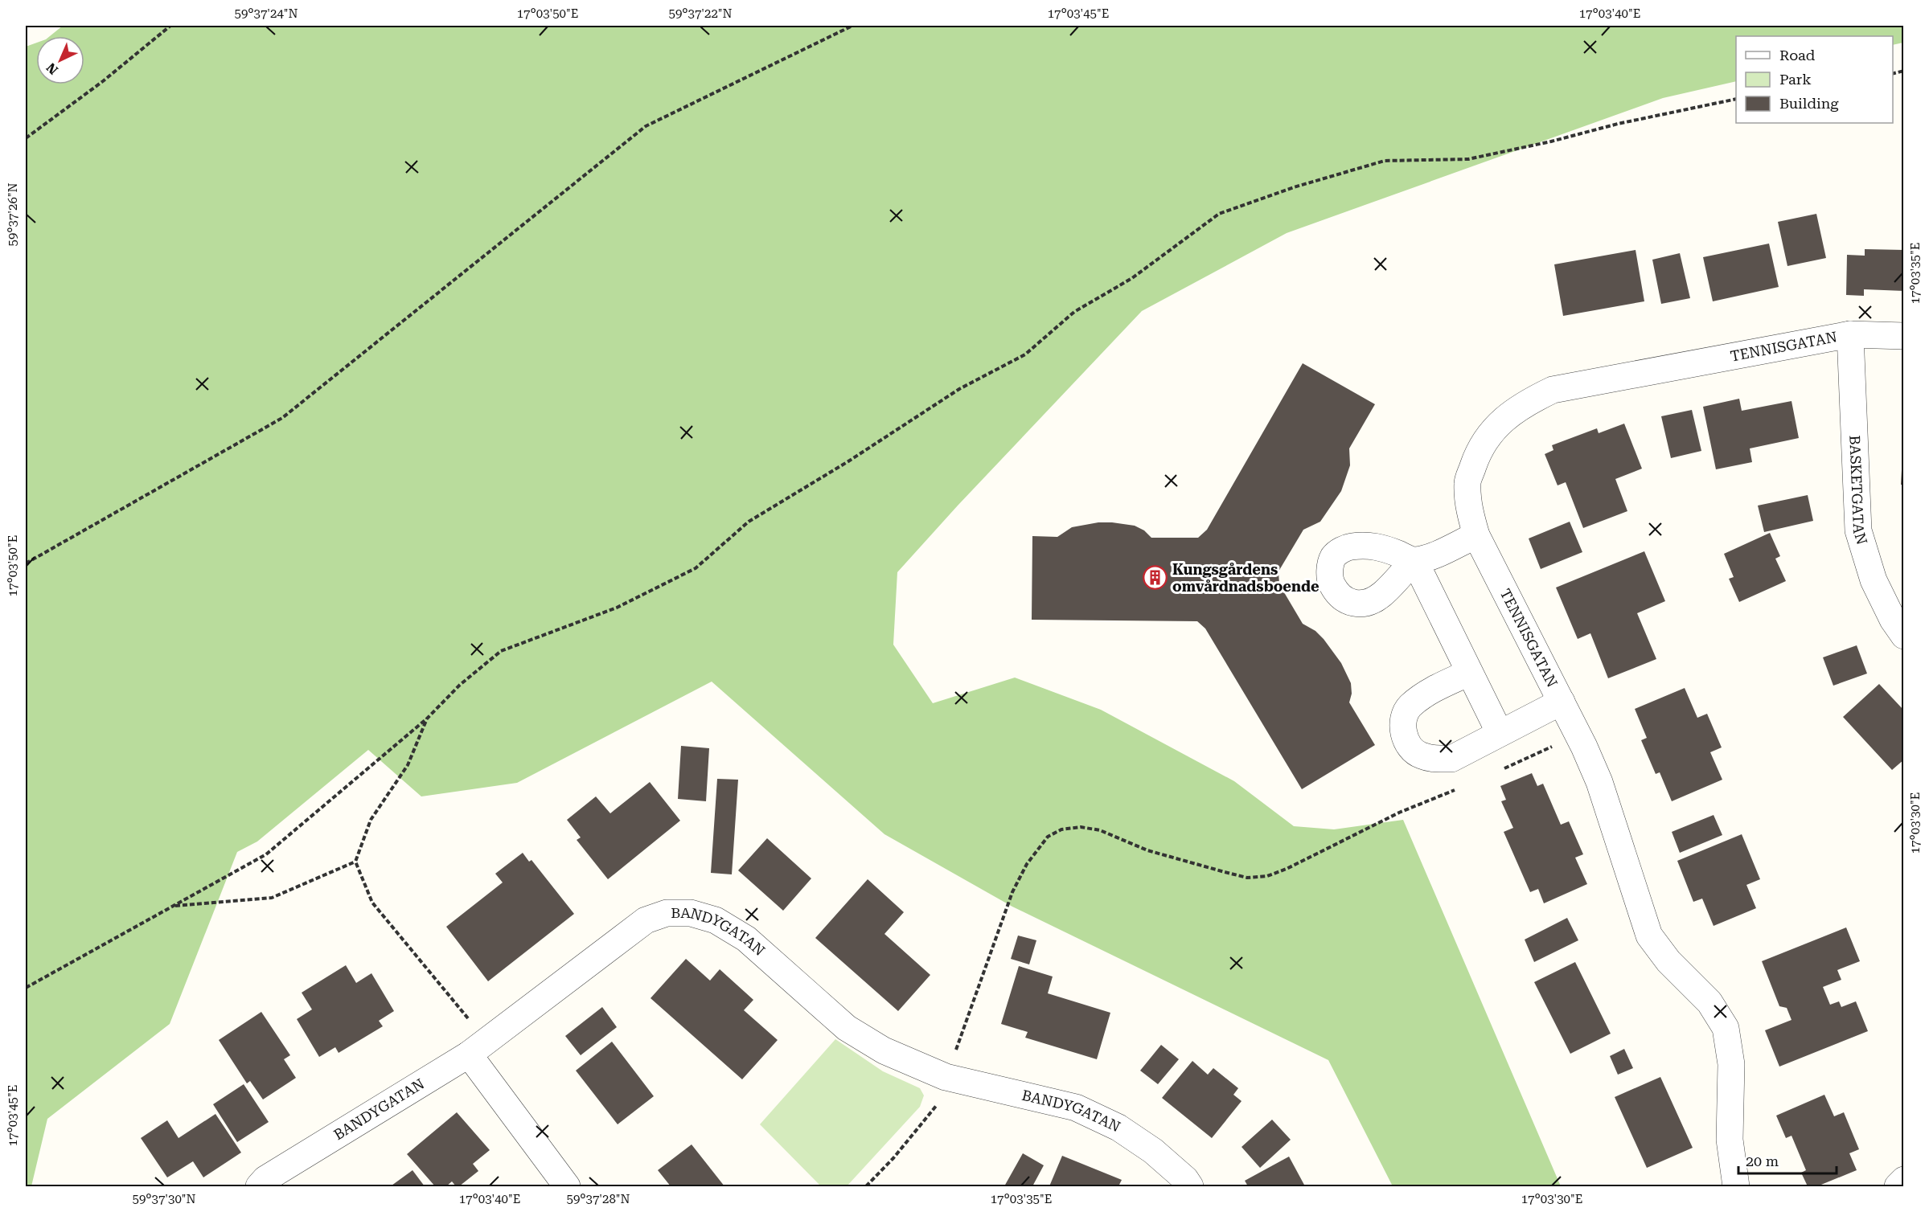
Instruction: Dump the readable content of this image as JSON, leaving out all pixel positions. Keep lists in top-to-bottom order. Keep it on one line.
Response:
{"streets":{"street":["TENNISGATAN","BASKETGATAN","BANDYGATAN"]},"crossings":[["TENNISGATAN","BASKETGATAN"]],"places":{"building":["Kungsgårdens omvårdnadsboende"]},"legend":["Road","Park","Building"],"scale_bar":"20 m","north":"bottom left","coordinates":["59°37'24\"N","17°03'50\"E","59°37'22\"N","17°03'45\"E","17°03'40\"E","59°37'26\"N","17°03'35\"E","17°03'30\"E","59°37'30\"N","59°37'28\"N"]}
